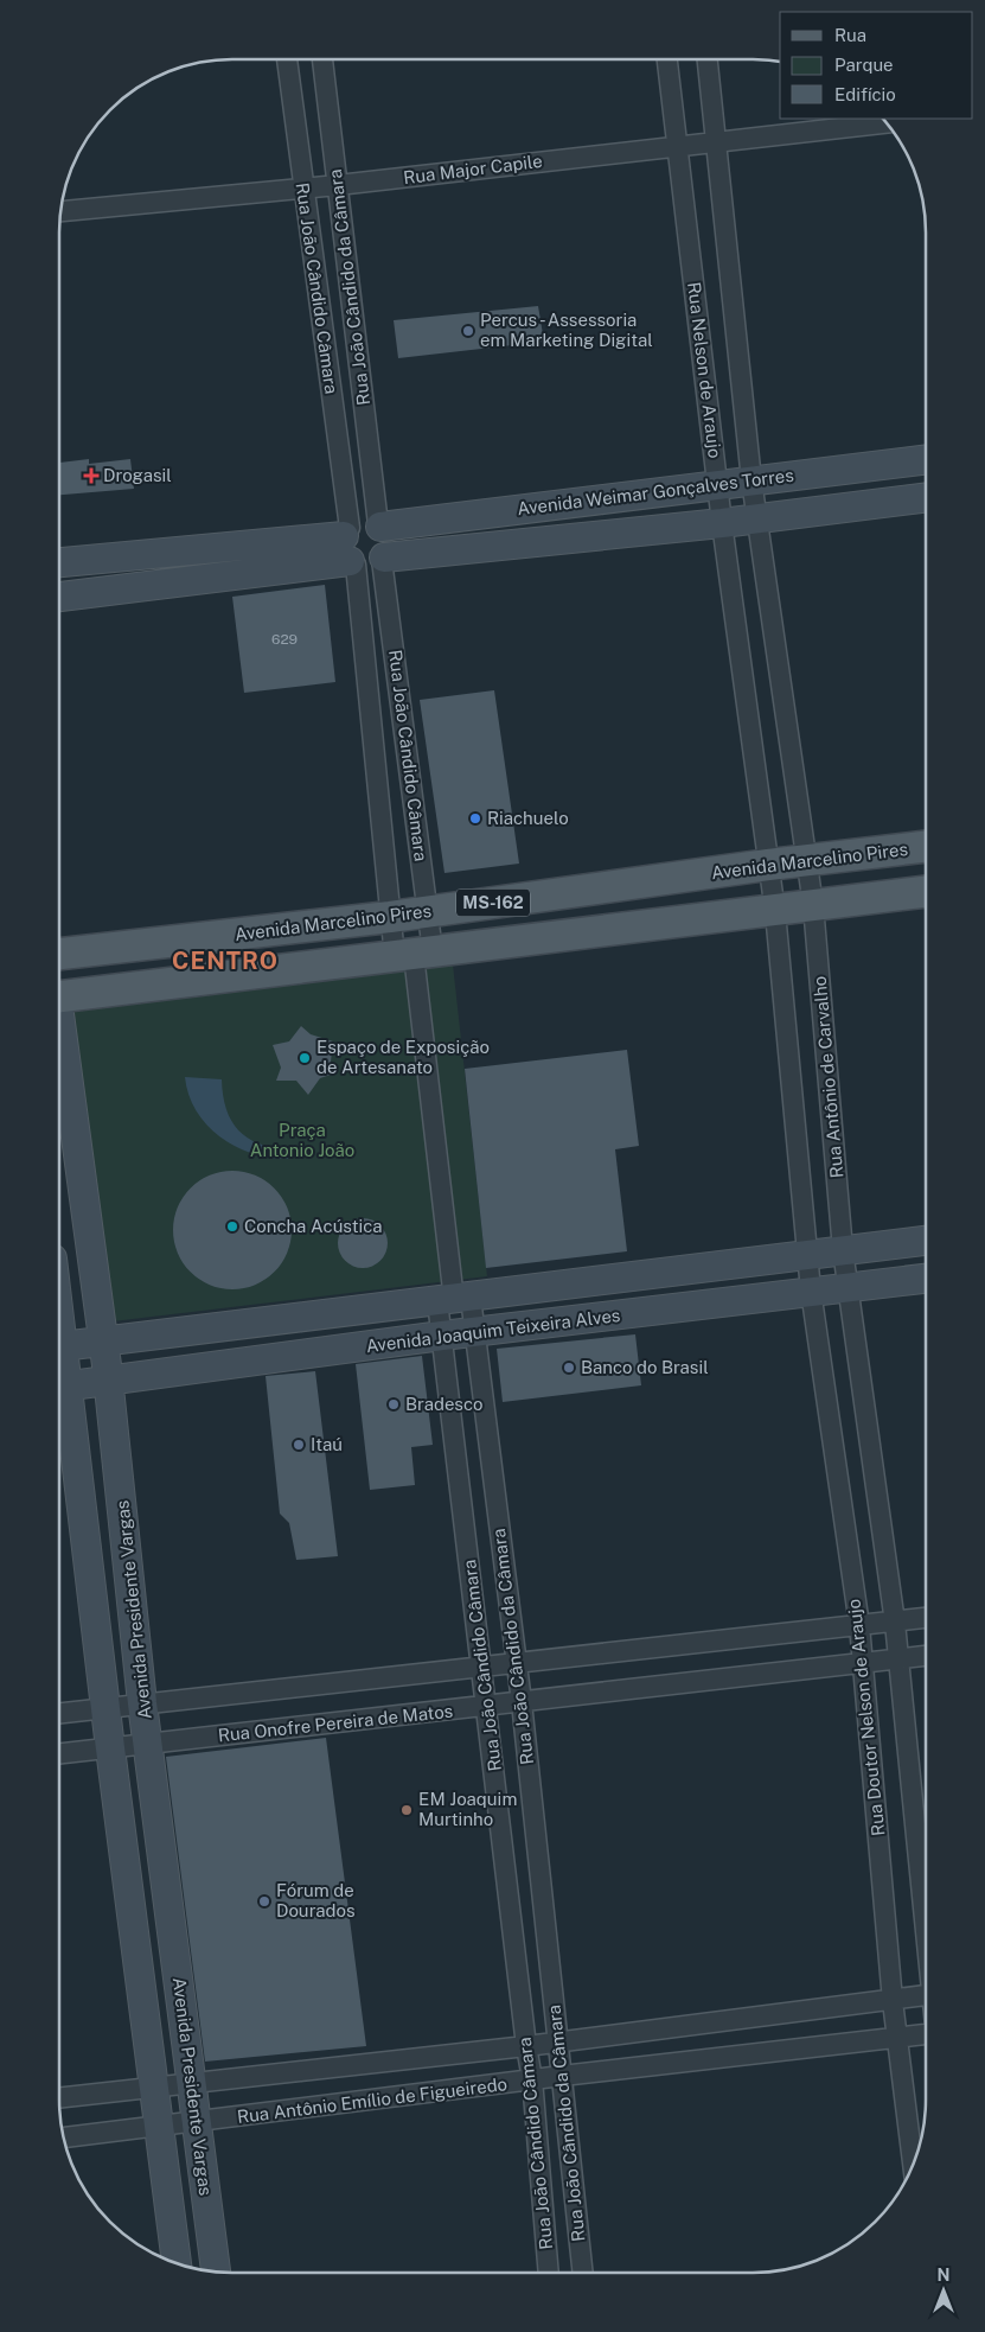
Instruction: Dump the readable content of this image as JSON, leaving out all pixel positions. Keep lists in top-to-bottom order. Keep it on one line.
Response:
{"streets":{"main road":["Avenida Weimar Gonçalves Torres","Avenida Marcelino Pires","MS-162","Avenida Joaquim Teixeira Alves","Avenida Presidente Vargas"],"street":["Rua Major Capile","Rua João Cândido da Câmara","Rua João Cândido Câmara","Rua Nelson de Araujo","Rua Antônio de Carvalho","Rua Doutor Nelson de Araujo","Rua Onofre Pereira de Matos","Rua Antônio Emílio de Figueiredo"]},"crossings":[["Rua Major Capile","Rua João Cândido da Câmara"],["Rua Major Capile","Rua João Cândido Câmara"],["Rua Major Capile","Rua Nelson de Araujo"],["Rua João Cândido da Câmara","Rua João Cândido Câmara"],["Rua João Cândido da Câmara","Avenida Weimar Gonçalves Torres"],["Rua João Cândido da Câmara","Avenida Joaquim Teixeira Alves"],["Rua João Cândido da Câmara","Rua Onofre Pereira de Matos"],["Rua João Cândido da Câmara","Rua Antônio Emílio de Figueiredo"],["Rua João Cândido Câmara","Avenida Weimar Gonçalves Torres"],["Rua João Cândido Câmara","Avenida Marcelino Pires"],["Rua João Cândido Câmara","MS-162"],["Rua João Cândido Câmara","Avenida Joaquim Teixeira Alves"],["Rua João Cândido Câmara","Rua Onofre Pereira de Matos"],["Rua João Cândido Câmara","Rua Antônio Emílio de Figueiredo"],["Rua Nelson de Araujo","Avenida Weimar Gonçalves Torres"],["Rua Nelson de Araujo","Avenida Marcelino Pires"],["Rua Nelson de Araujo","MS-162"],["Rua Nelson de Araujo","Rua Antônio de Carvalho"],["Avenida Marcelino Pires","Rua Antônio de Carvalho"],["Rua Antônio de Carvalho","Avenida Joaquim Teixeira Alves"],["Rua Antônio de Carvalho","Rua Doutor Nelson de Araujo"],["Avenida Joaquim Teixeira Alves","Avenida Presidente Vargas"],["Avenida Joaquim Teixeira Alves","Rua Doutor Nelson de Araujo"],["Avenida Presidente Vargas","Rua Onofre Pereira de Matos"],["Avenida Presidente Vargas","Rua Antônio Emílio de Figueiredo"],["Rua Doutor Nelson de Araujo","Rua Onofre Pereira de Matos"],["Rua Doutor Nelson de Araujo","Rua Antônio Emílio de Figueiredo"]],"districts":["CENTRO"],"parks":["Praça Antonio João"],"places":{"other":["Percus - Assessoria em Marketing Digital","Riachuelo","Espaço de Exposição de Artesanato","Concha Acústica","Banco do Brasil","Bradesco","Itaú","EM Joaquim Murtinho","Fórum de Dourados"],"health":["Drogasil"]},"house_numbers":["629"],"legend":["Rua","Parque","Edifício"],"north":"top"}
